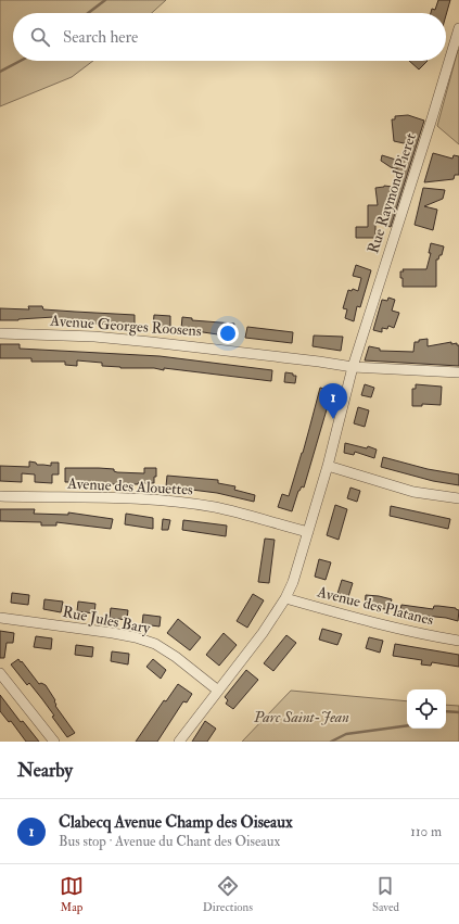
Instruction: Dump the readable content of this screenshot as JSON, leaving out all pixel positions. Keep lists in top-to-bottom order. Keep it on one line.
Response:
{"streets":{"street":["Rue Raymond Pieret","Avenue Georges Roosens","Avenue des Alouettes","Avenue des Platanes","Rue Jules Bary"]},"crossings":[["Rue Raymond Pieret","Avenue Georges Roosens"],["Rue Raymond Pieret","Avenue des Alouettes"],["Rue Raymond Pieret","Avenue des Platanes"],["Rue Raymond Pieret","Rue Jules Bary"]],"parks":["Parc Saint-Jean"],"page":{"search":"Search here","pins":"1","heading":"Nearby","list":[{"mark":"1","name":"Clabecq Avenue Champ des Oiseaux","note":"Bus stop · Avenue du Chant des Oiseaux","value":"110 m"}],"nav":["Map","Directions","Saved"]}}
